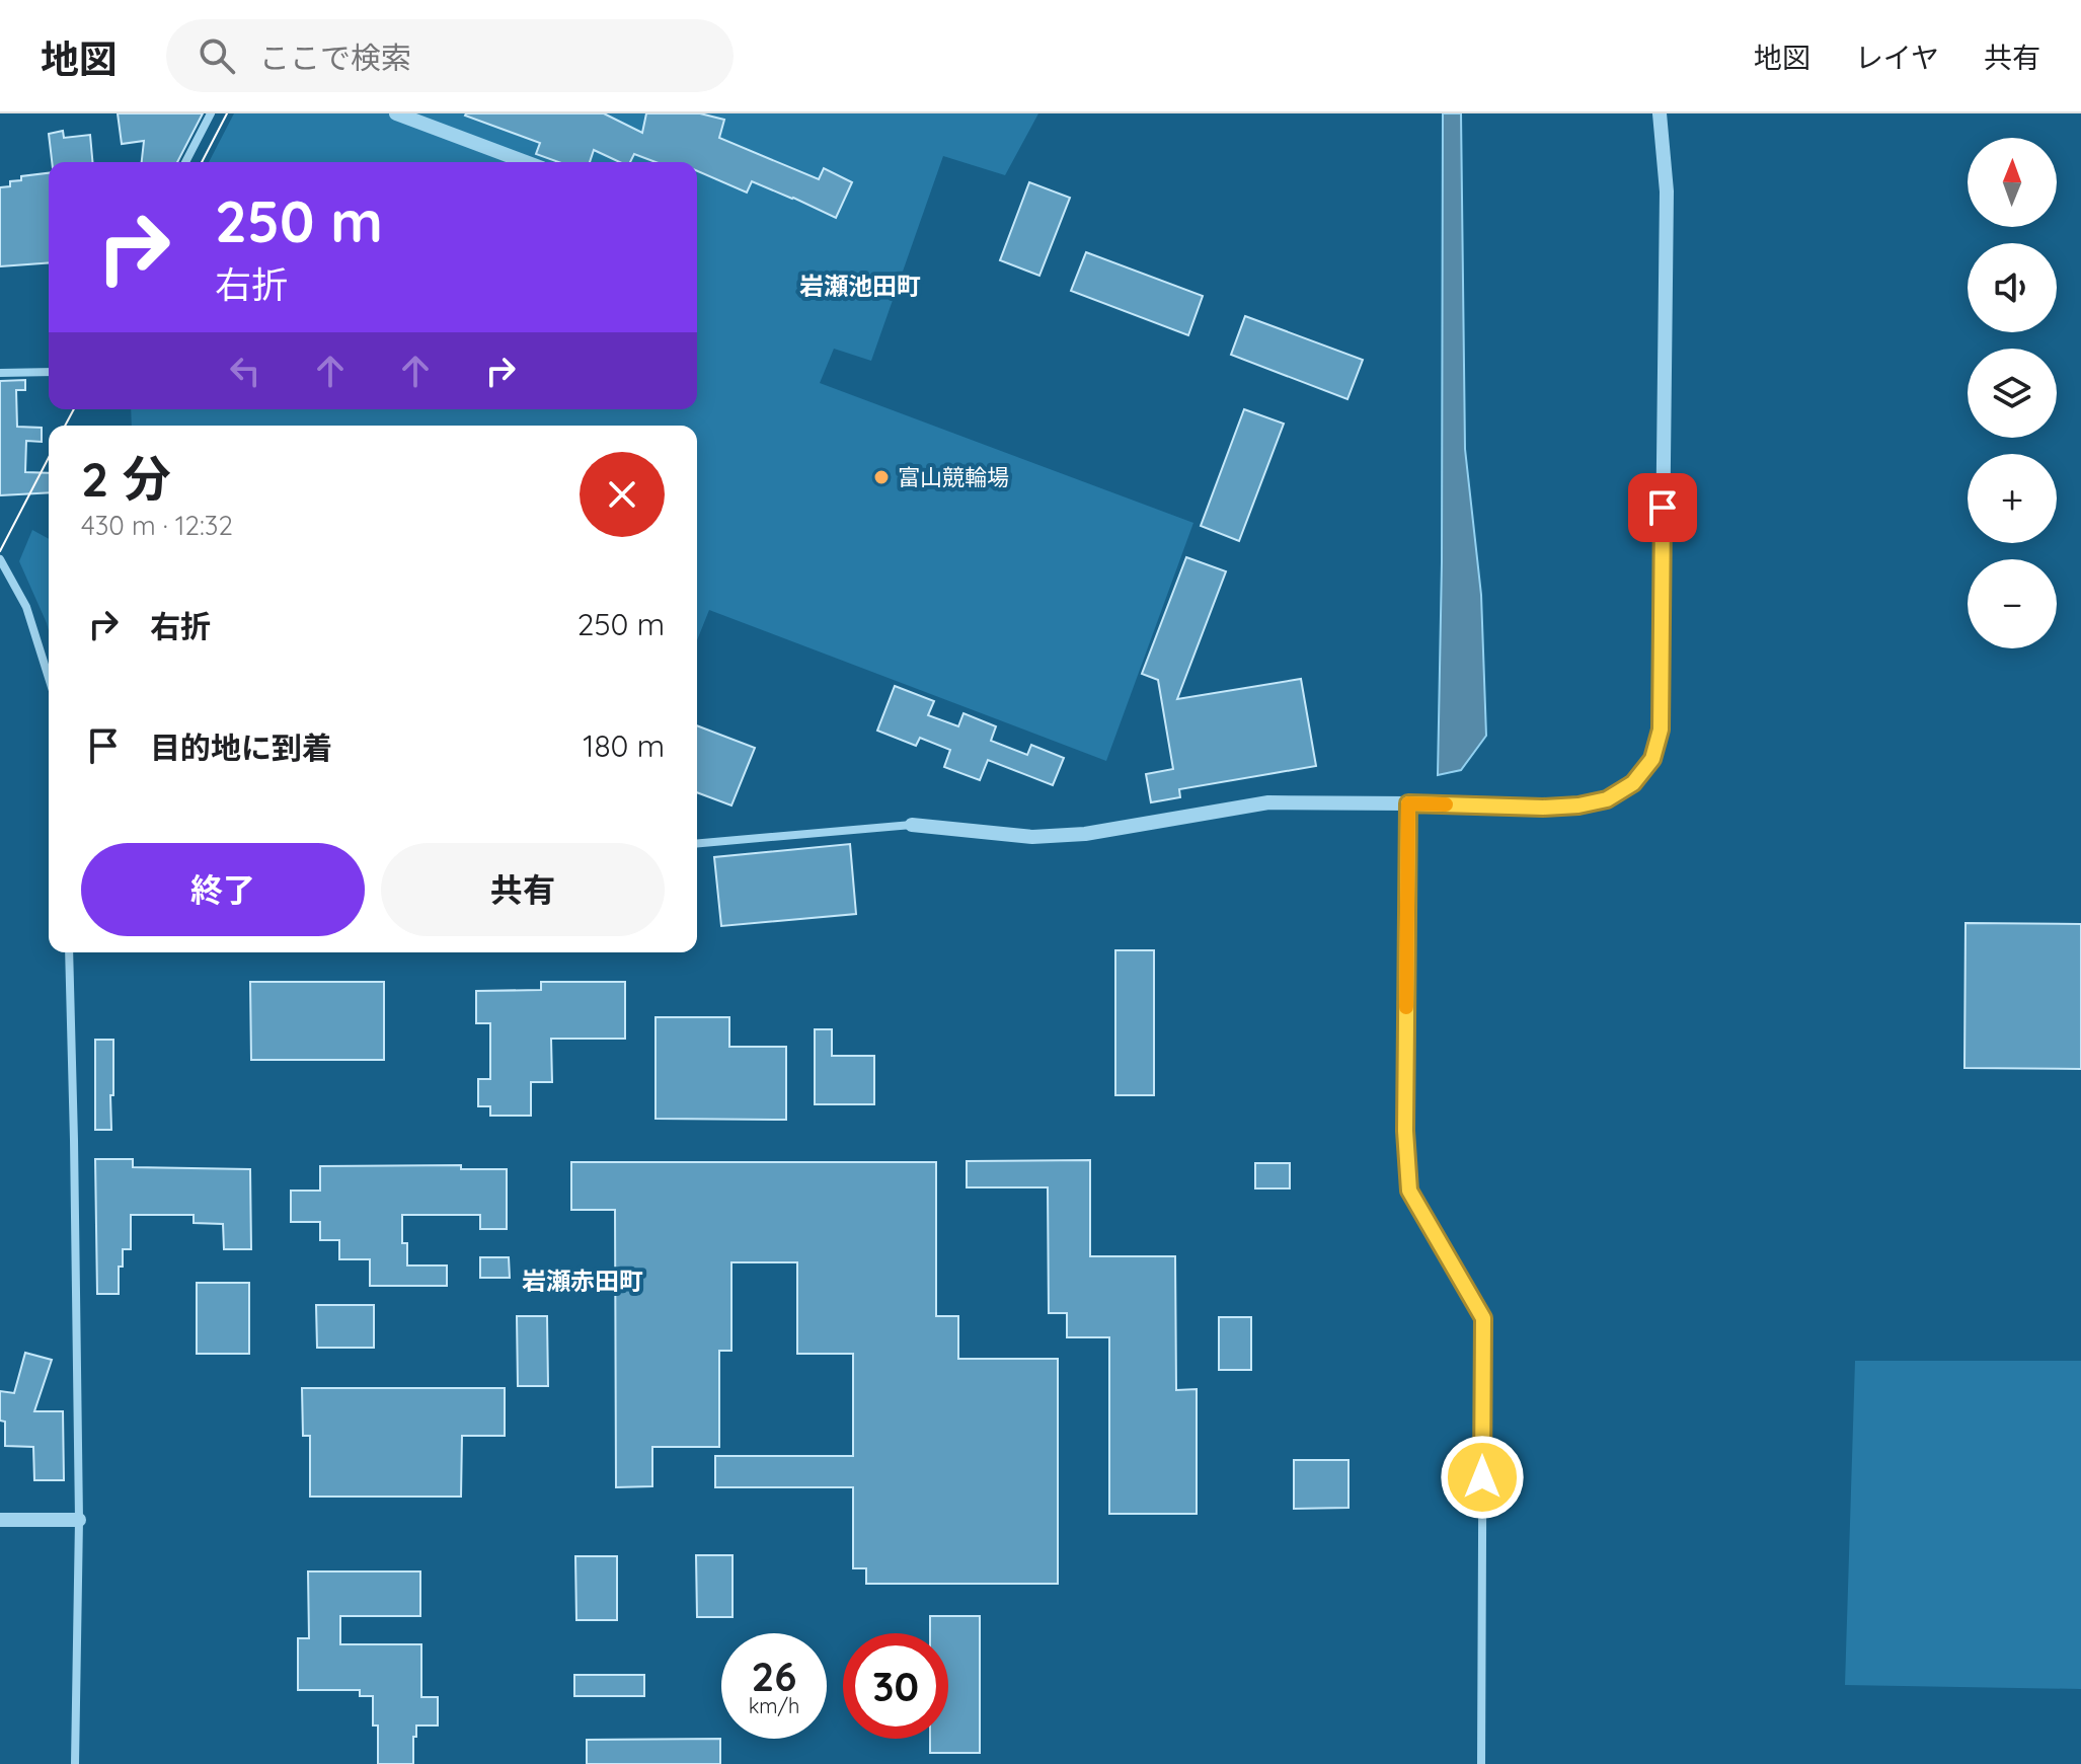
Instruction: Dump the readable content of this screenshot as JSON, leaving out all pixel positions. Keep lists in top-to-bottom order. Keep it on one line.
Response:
{"districts":["岩瀬池田町","岩瀬赤田町"],"places":["富山競輪場"],"north":"top","page":{"header":"地図","search":"ここで検索","nav":["地図","レイヤ","共有"],"map_buttons":["+","−"],"turn":["250 m","右折"],"heading":["2 分","430 m · 12:32"],"list":[{"name":"右折","value":"250 m"},{"name":"目的地に到着","value":"180 m"}],"buttons":["終了","共有"],"speed":"26 km/h","limit":"30"}}
